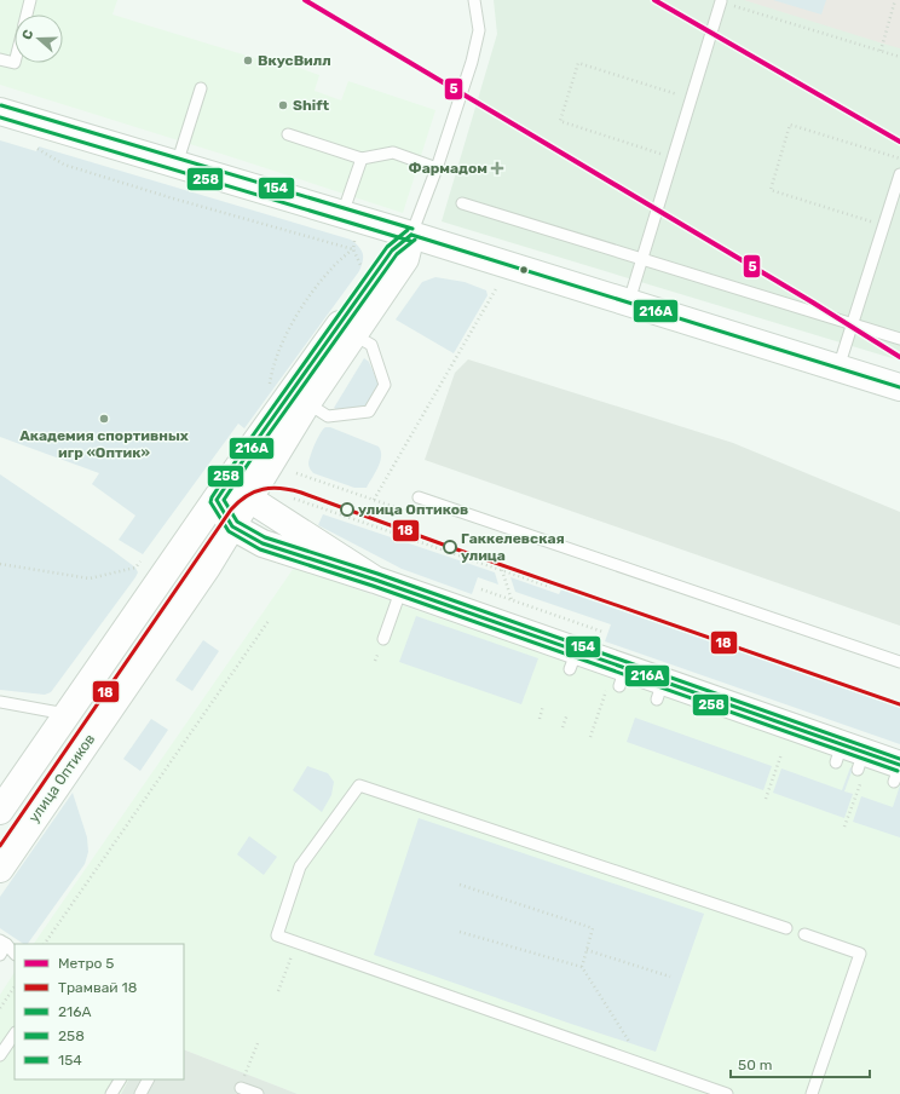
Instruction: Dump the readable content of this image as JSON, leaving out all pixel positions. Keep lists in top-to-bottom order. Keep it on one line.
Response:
{"streets":{"main road":["улица Оптиков"]},"places":{"other":["ВкусВилл","Shift","Академия спортивных игр «Оптик»","улица Оптиков","Гаккелевская улица"],"health":["Фармадом"]},"lines":["metro line 5","transit line 154","transit line 258","transit line 216А","tram line 18"],"legend":["Метро 5","Трамвай 18","216А","258","154"],"scale_bar":"50 m","north":"left"}
